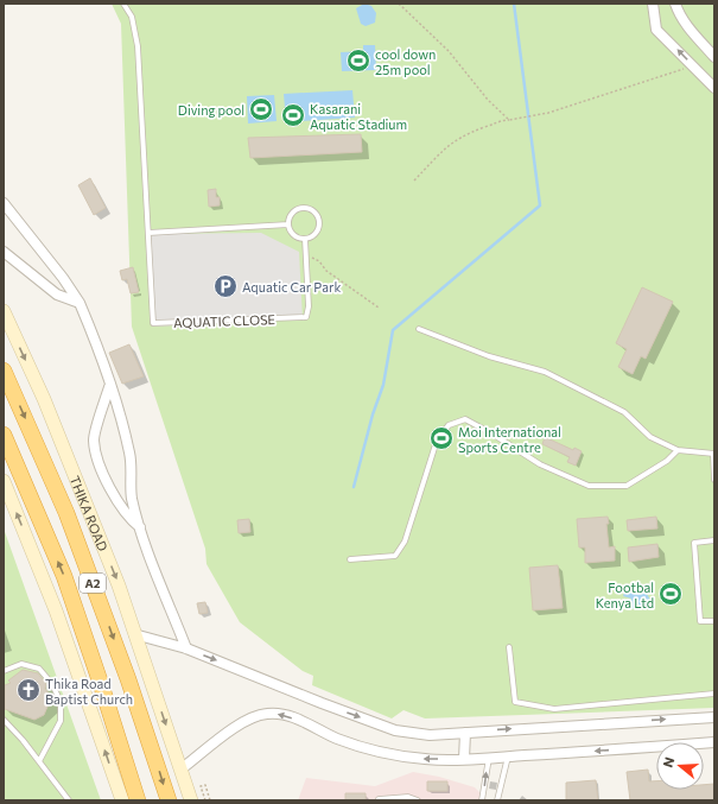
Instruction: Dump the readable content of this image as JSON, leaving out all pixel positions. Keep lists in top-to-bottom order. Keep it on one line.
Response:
{"streets":{"highway":["THIKA ROAD","A2"],"lane":["AQUATIC CLOSE"]},"places":{"sports":["cool down 25m pool","Diving pool","Kasarani Aquatic Stadium","Moi International Sports Centre","Footbal Kenya Ltd"],"parking":["Aquatic Car Park"],"church":["Thika Road Baptist Church"]},"north":"left"}
